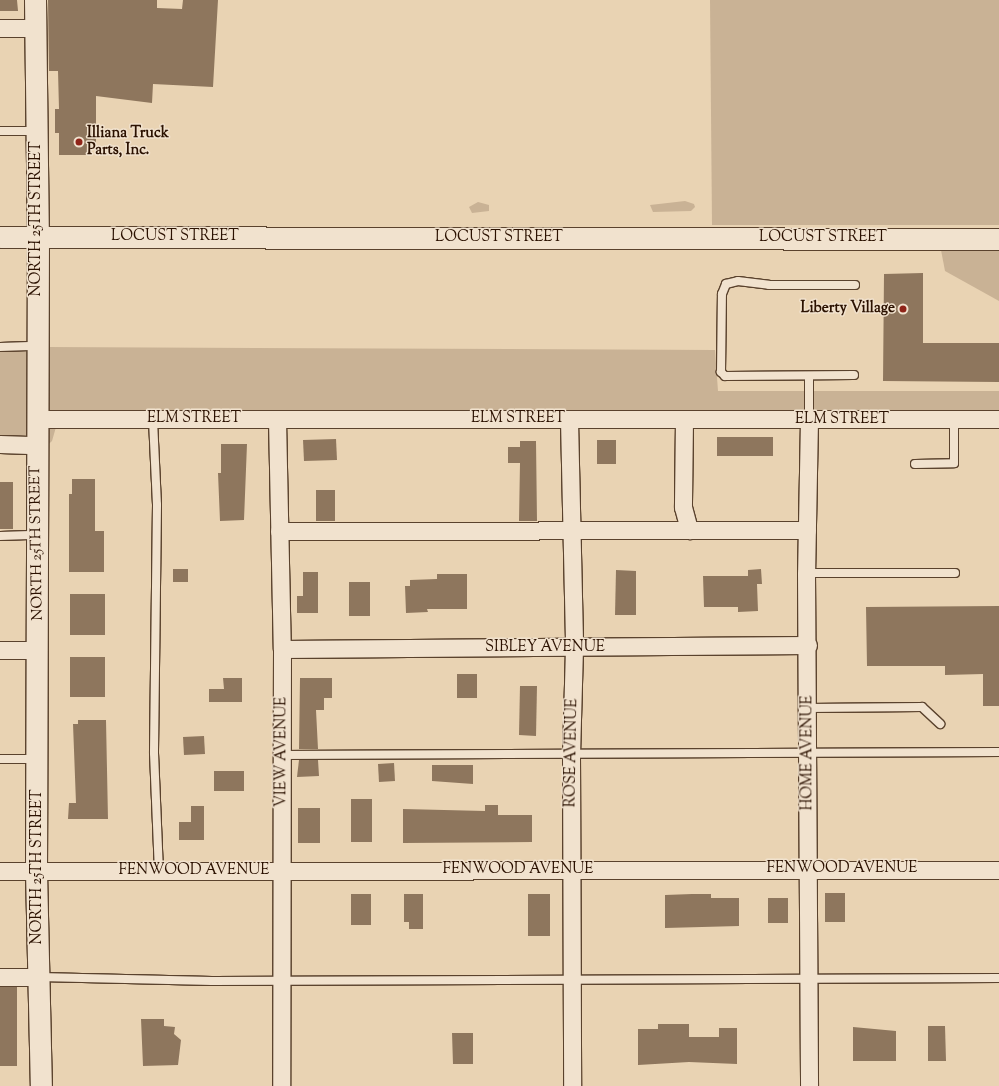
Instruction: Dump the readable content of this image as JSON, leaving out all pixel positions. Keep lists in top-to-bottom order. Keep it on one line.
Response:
{"streets":{"street":["NORTH 25TH STREET","LOCUST STREET","ELM STREET","SIBLEY AVENUE","VIEW AVENUE","ROSE AVENUE","HOME AVENUE","FENWOOD AVENUE"]},"crossings":[["NORTH 25TH STREET","LOCUST STREET"],["NORTH 25TH STREET","ELM STREET"],["NORTH 25TH STREET","FENWOOD AVENUE"],["ELM STREET","VIEW AVENUE"],["ELM STREET","ROSE AVENUE"],["ELM STREET","HOME AVENUE"],["SIBLEY AVENUE","VIEW AVENUE"],["SIBLEY AVENUE","ROSE AVENUE"],["SIBLEY AVENUE","HOME AVENUE"],["VIEW AVENUE","FENWOOD AVENUE"],["ROSE AVENUE","FENWOOD AVENUE"],["HOME AVENUE","FENWOOD AVENUE"]],"places":["Illiana Truck Parts, Inc.","Liberty Village"]}
